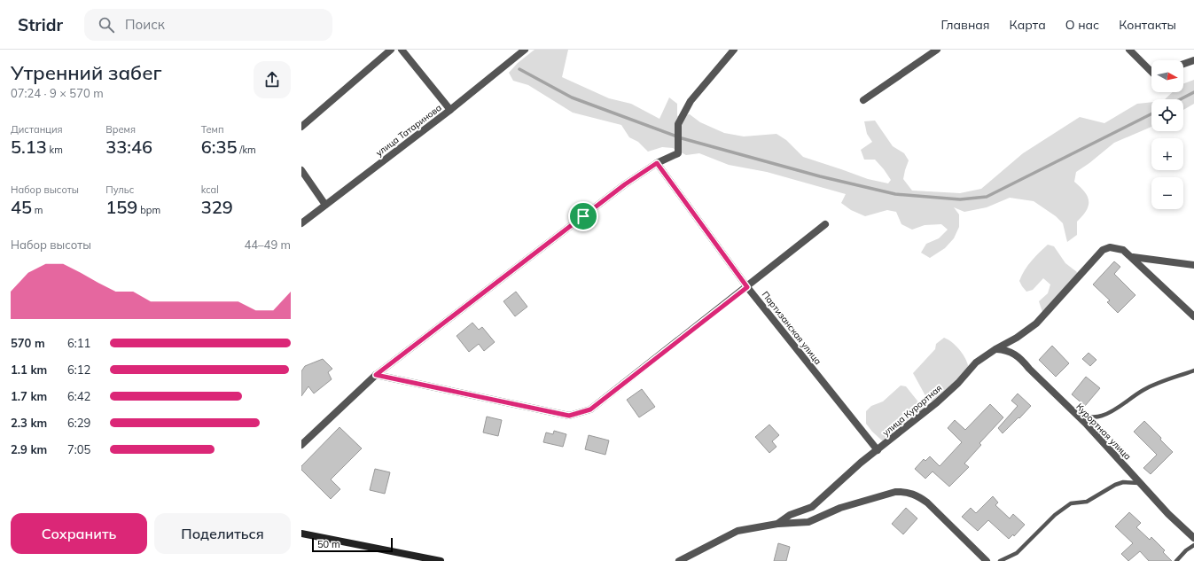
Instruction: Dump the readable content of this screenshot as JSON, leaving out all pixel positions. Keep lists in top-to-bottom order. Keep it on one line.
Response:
{"streets":{"street":["улица Татаринова","Партизанская улица","улица Курортная","Курортная улица"]},"crossings":[["Партизанская улица","улица Курортная"],["улица Курортная","Курортная улица"]],"scale_bar":"50 m","north":"right","page":{"header":"Stridr","search":"Поиск","nav":["Главная","Карта","О нас","Контакты"],"heading":["Утренний забег","07:24 · 9 × 570 m"],"map_buttons":["+","−"],"stats":[["Дистанция","5.13 km"],["Время","33:46"],["Темп","6:35 /km"],["Набор высоты","45 m"],["Пульс","159 bpm"],["kcal","329"]],"chart":["Набор высоты","44–49 m"],"list":[{"name":"570 m","note":"6:11"},{"name":"1.1 km","note":"6:12"},{"name":"1.7 km","note":"6:42"},{"name":"2.3 km","note":"6:29"},{"name":"2.9 km","note":"7:05"}],"buttons":["Сохранить","Поделиться"],"scale":"50 m"}}
